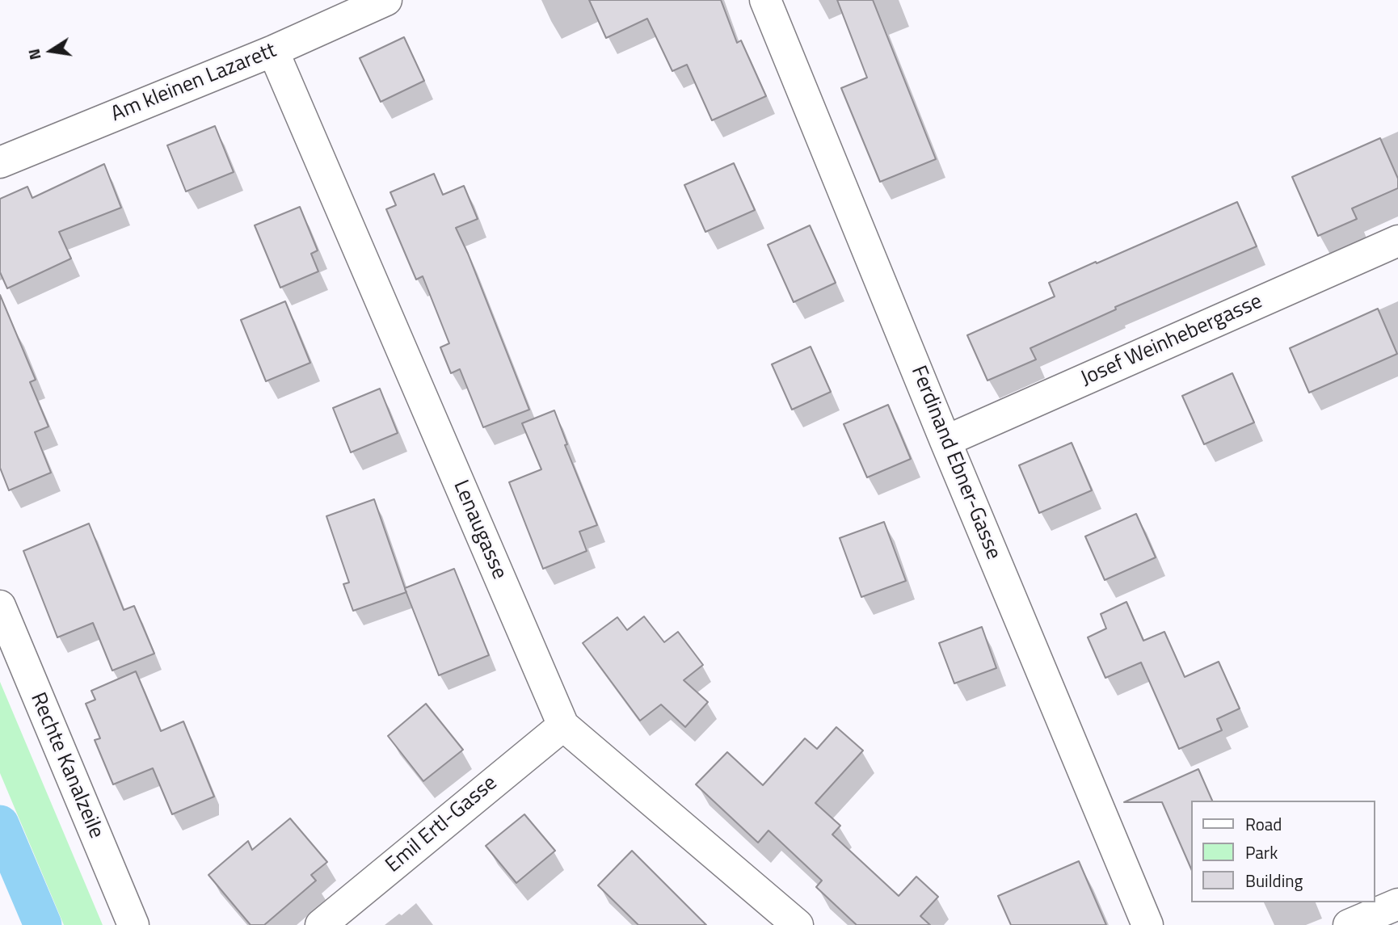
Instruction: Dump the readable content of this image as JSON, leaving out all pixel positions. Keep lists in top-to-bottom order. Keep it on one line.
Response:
{"streets":{"street":["Am kleinen Lazarett","Josef Weinhebergasse","Ferdinand Ebner-Gasse","Lenaugasse","Rechte Kanalzeile","Emil Ertl-Gasse"]},"crossings":[["Am kleinen Lazarett","Lenaugasse"],["Josef Weinhebergasse","Ferdinand Ebner-Gasse"],["Lenaugasse","Emil Ertl-Gasse"]],"legend":["Road","Park","Building"],"north":"left"}
